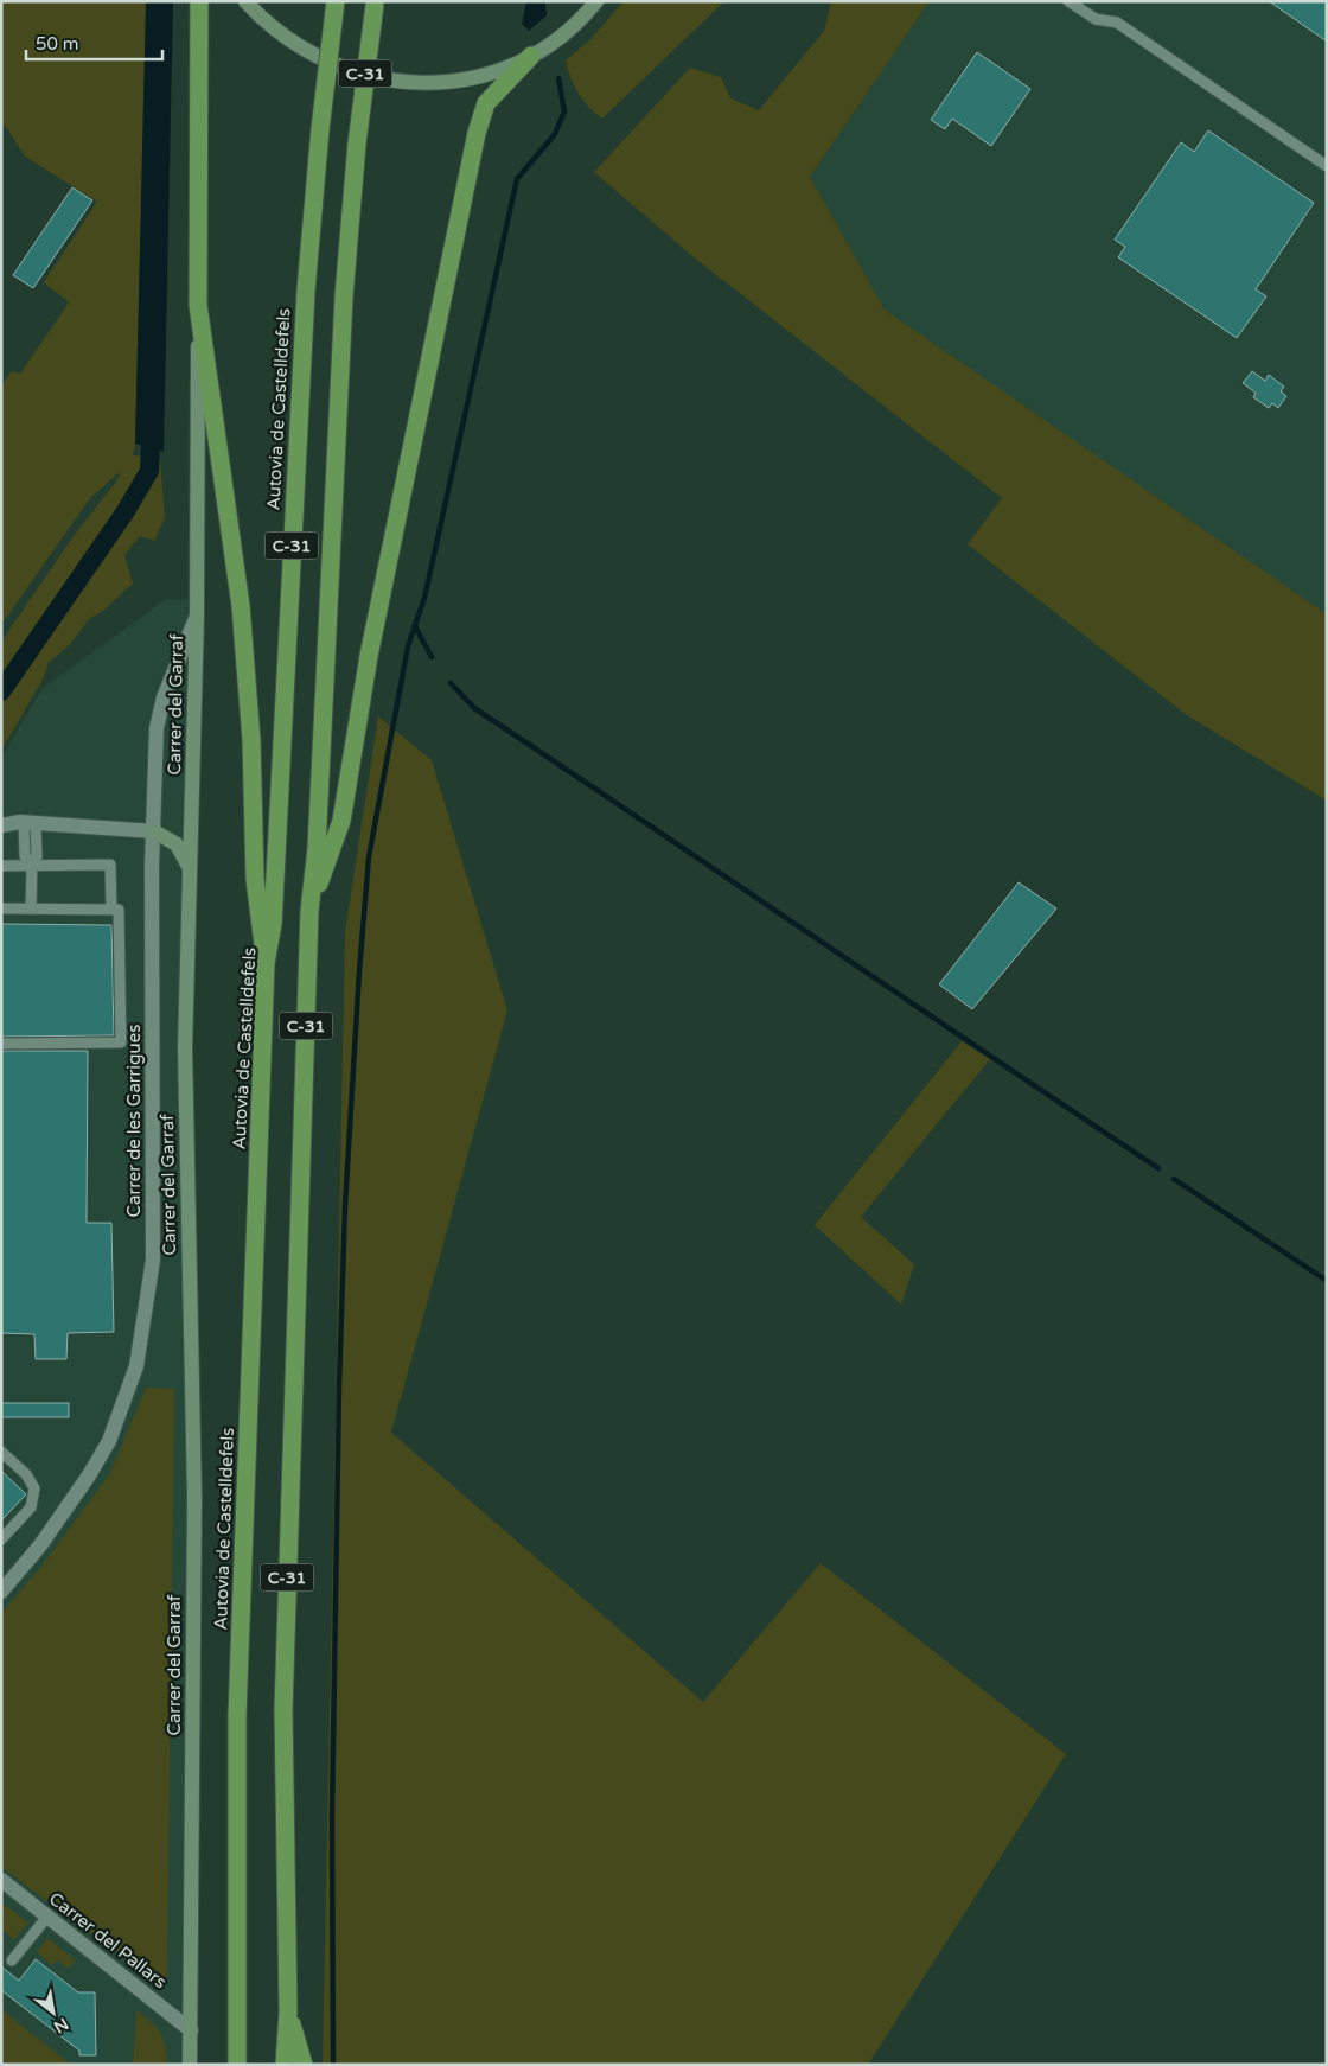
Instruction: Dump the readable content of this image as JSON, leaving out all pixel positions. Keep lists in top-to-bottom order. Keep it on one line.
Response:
{"streets":{"highway":["C-31","Autovia de Castelldefels"],"main road":["Carrer del Garraf"],"street":["Carrer de les Garrigues","Carrer del Pallars"]},"crossings":[["Carrer del Garraf","Carrer de les Garrigues"],["Carrer del Garraf","Carrer del Pallars"]],"scale_bar":"50 m","north":"bottom right"}
